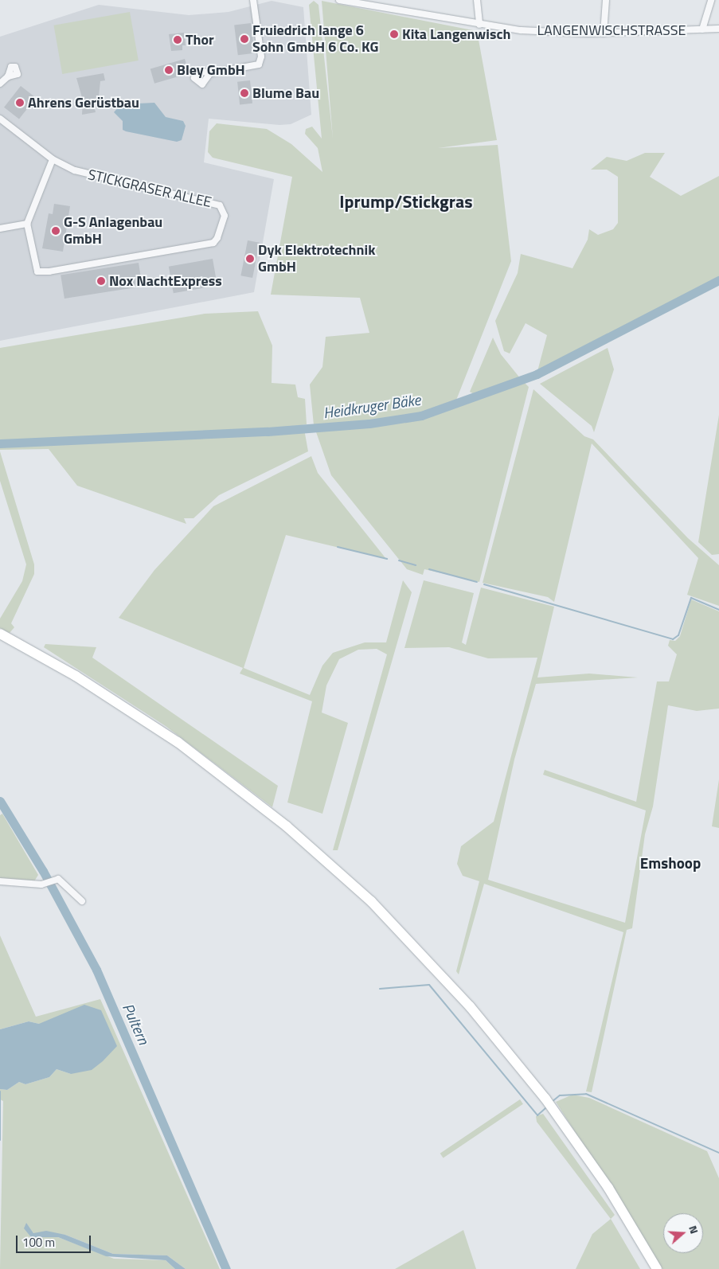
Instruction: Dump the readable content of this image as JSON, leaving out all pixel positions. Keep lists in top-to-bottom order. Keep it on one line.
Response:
{"streets":{"street":["LANGENWISCHSTRASSE","STICKGRASER ALLEE"]},"districts":["Iprump/Stickgras","Emshoop"],"water":["Heidkruger Bäke","Pultern"],"places":["Kita Langenwisch","Fruiedrich lange 6 Sohn GmbH 6 Co. KG","Thor","Bley GmbH","Blume Bau","Ahrens Gerüstbau","G-S Anlagenbau GmbH","Dyk Elektrotechnik GmbH","Nox NachtExpress"],"scale_bar":"100 m","north":"right"}
